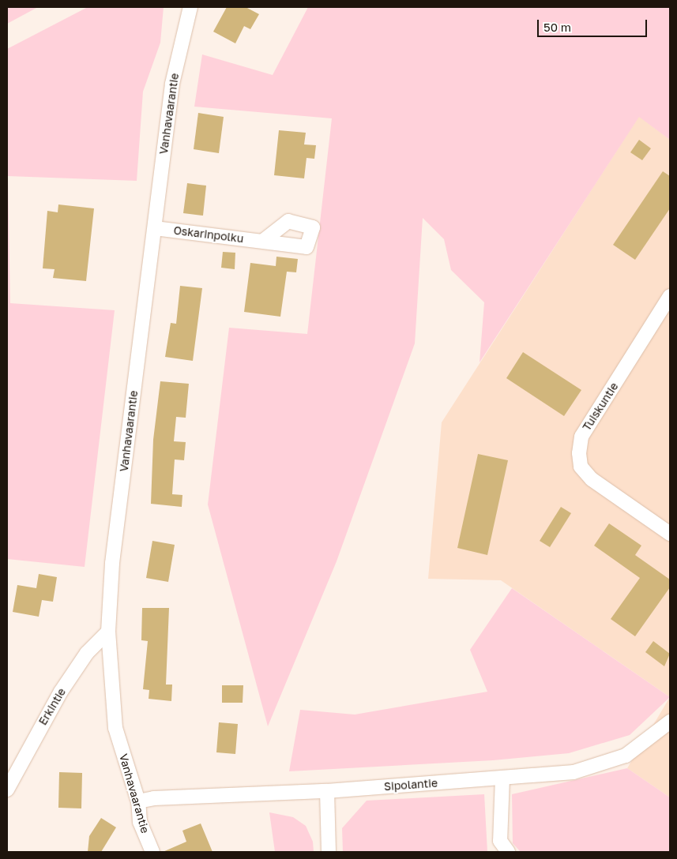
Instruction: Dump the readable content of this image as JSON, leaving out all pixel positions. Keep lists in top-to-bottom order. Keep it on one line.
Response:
{"streets":{"street":["Vanhavaarantie","Oskarinpolku","Tuiskuntie","Erkintie","Sipolantie"]},"crossings":[["Vanhavaarantie","Oskarinpolku"],["Vanhavaarantie","Erkintie"],["Vanhavaarantie","Sipolantie"]],"scale_bar":"50 m"}
